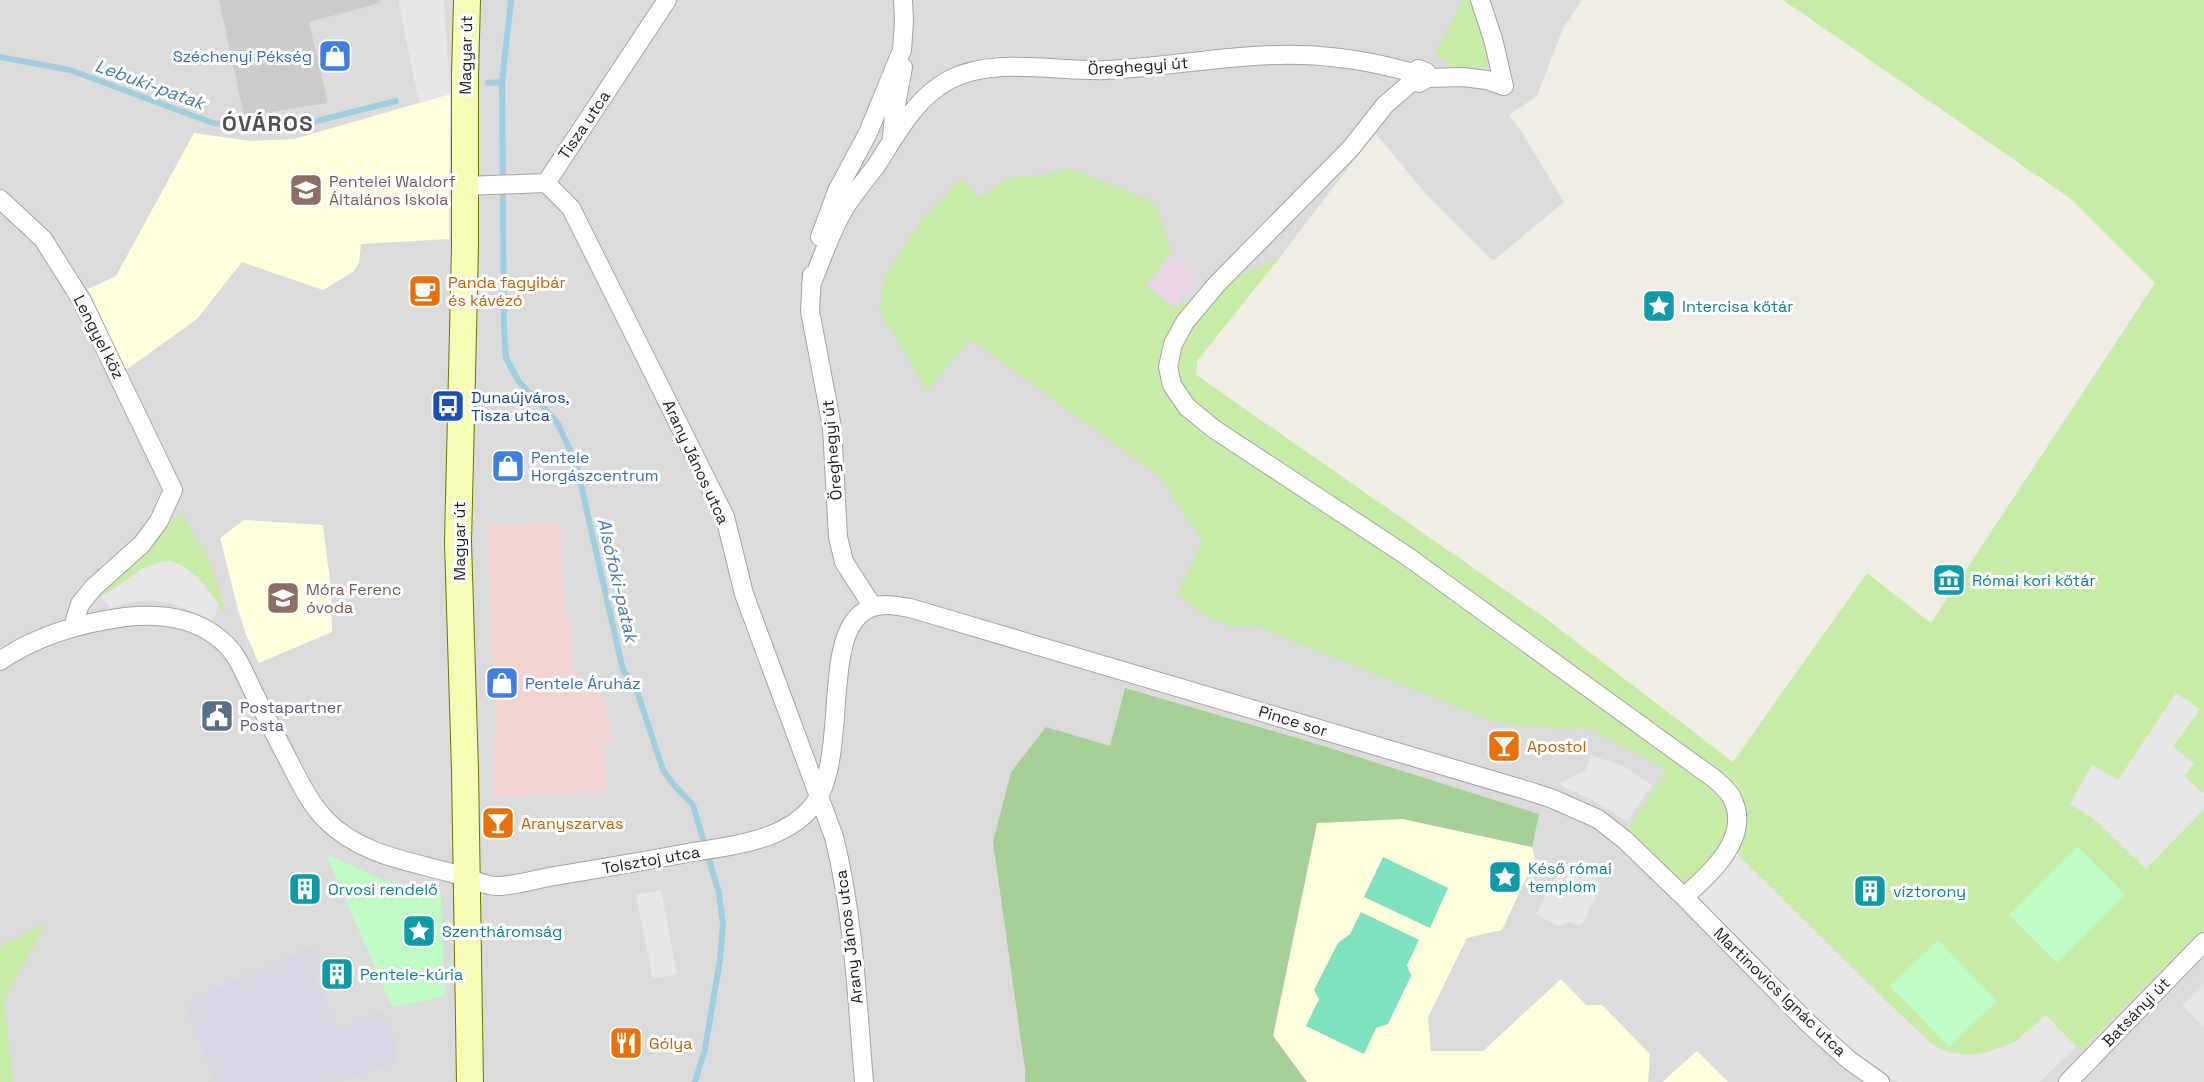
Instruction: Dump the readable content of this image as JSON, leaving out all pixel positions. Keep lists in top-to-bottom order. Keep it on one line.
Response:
{"streets":{"street":["Magyar út","Öreghegyi út","Tisza utca","Lengyel köz","Arany János utca","Pince sor","Tolsztoj utca","Martinovics Ignác utca","Batsányi út"]},"crossings":[["Magyar út","Tolsztoj utca"],["Öreghegyi út","Pince sor"],["Tisza utca","Arany János utca"],["Lengyel köz","Tolsztoj utca"],["Arany János utca","Tolsztoj utca"],["Pince sor","Martinovics Ignác utca"]],"districts":["ÓVÁROS"],"water":["Lebuki-patak","Alsófoki-patak"],"places":{"shop":["Széchenyi Pékség","Pentele Horgászcentrum","Pentele Áruház"],"school or university":["Pentelei Waldorf Általános Iskola","Móra Ferenc óvoda"],"cafe":["Panda fagyibár és kávézó"],"place":["Intercisa kőtár","Késő római templom","Szentháromság"],"bus stop":["Dunaújváros, Tisza utca"],"museum":["Római kori kőtár"],"public building":["Postapartner Posta"],"bar":["Apostol","Aranyszarvas"],"building":["Orvosi rendelő","víztorony","Pentele-kúria"],"restaurant":["Gólya"]}}
